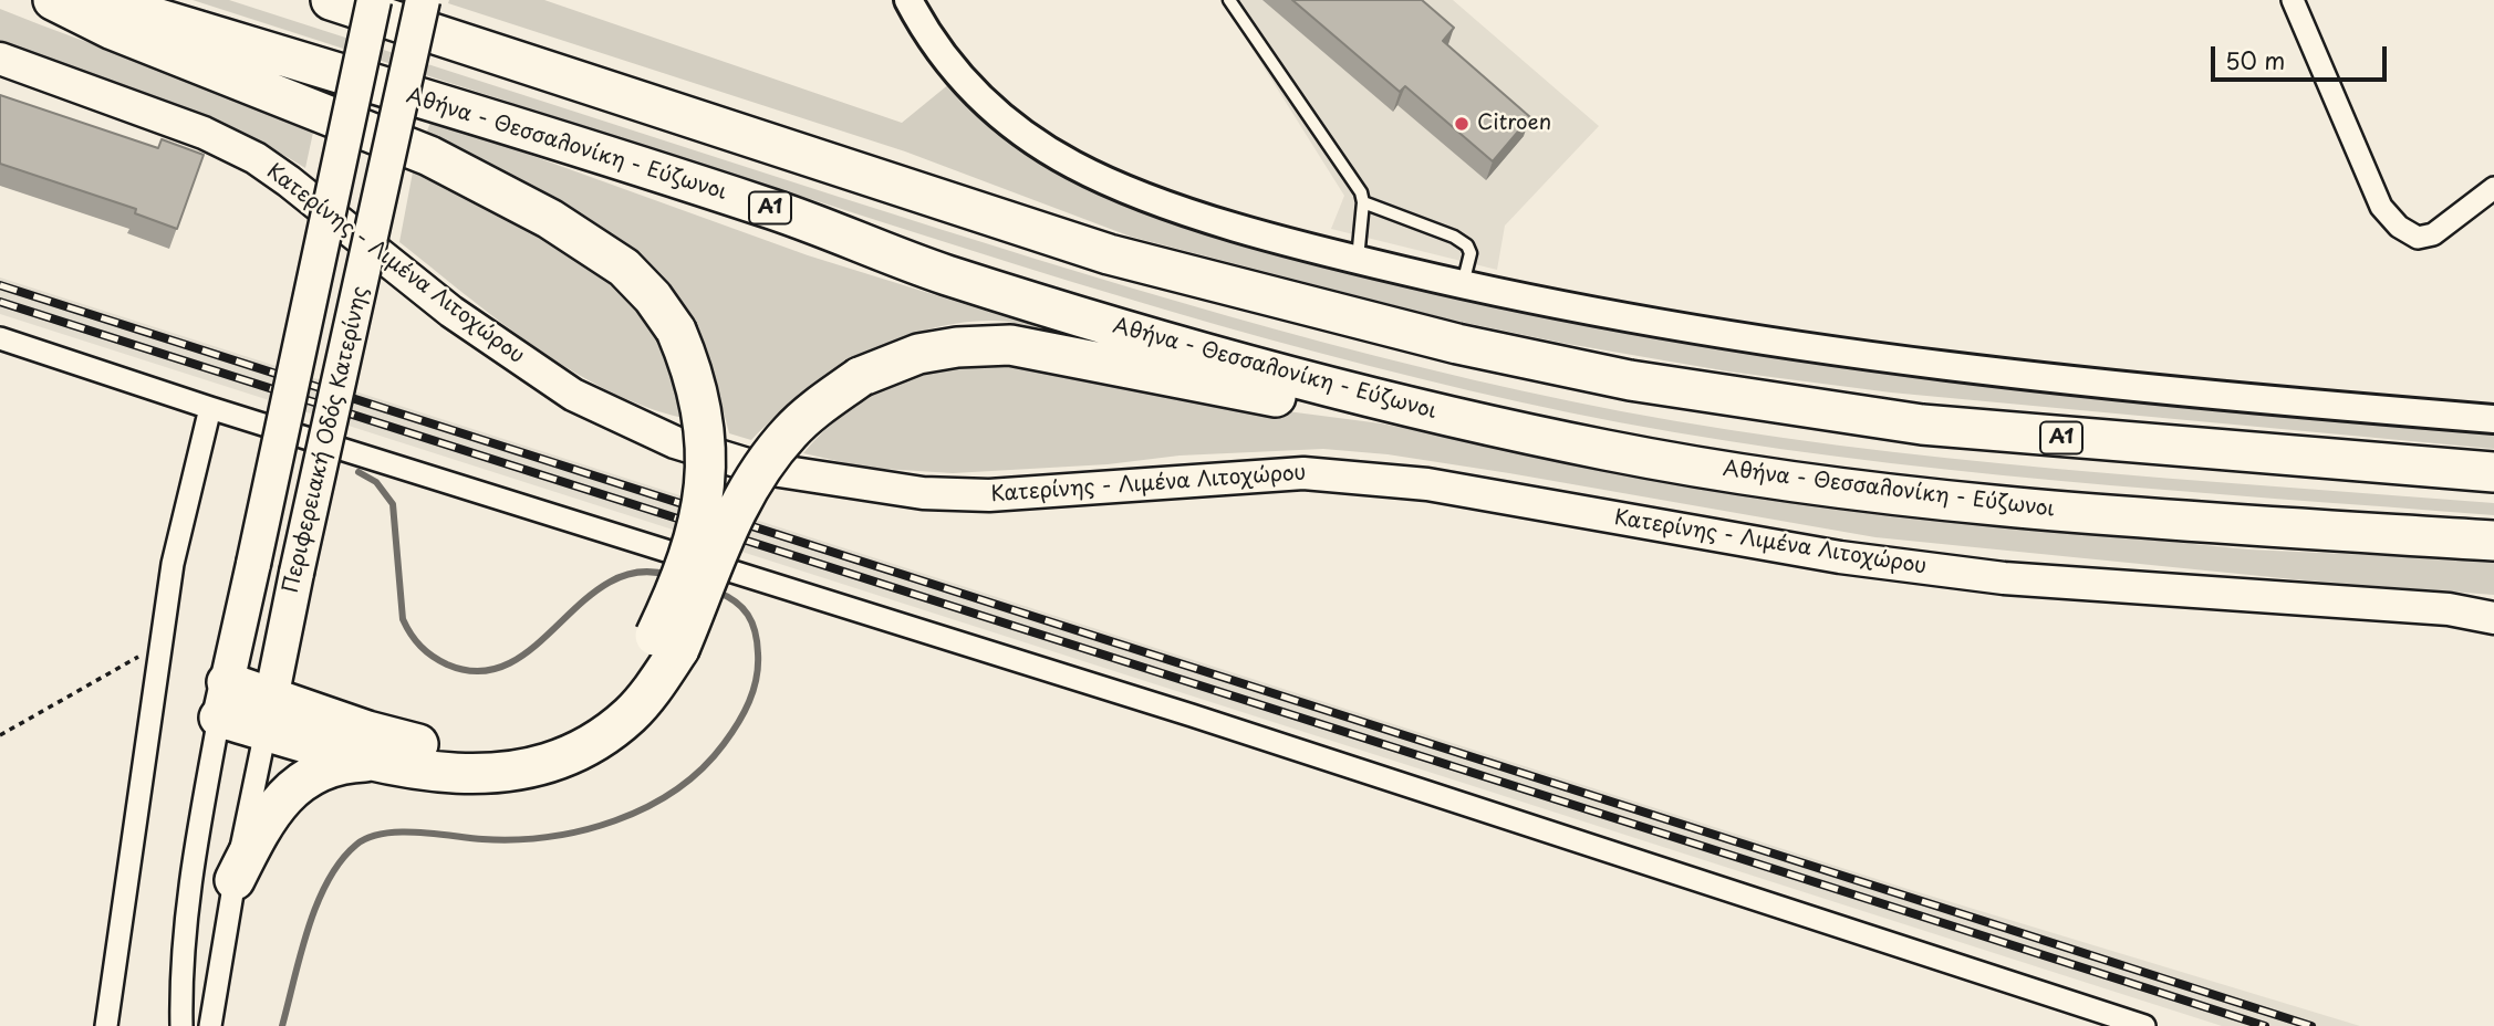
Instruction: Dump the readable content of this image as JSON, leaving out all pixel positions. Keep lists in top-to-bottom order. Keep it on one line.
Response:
{"streets":{"highway":["Αθήνα - Θεσσαλονίκη - Εύζωνοι","Α1"],"main road":["Κατερίνης - Λιμένα Λιτοχώρου","Περιφερειακή Οδός Κατερίνης"]},"places":["Citroen"],"scale_bar":"50 m"}
